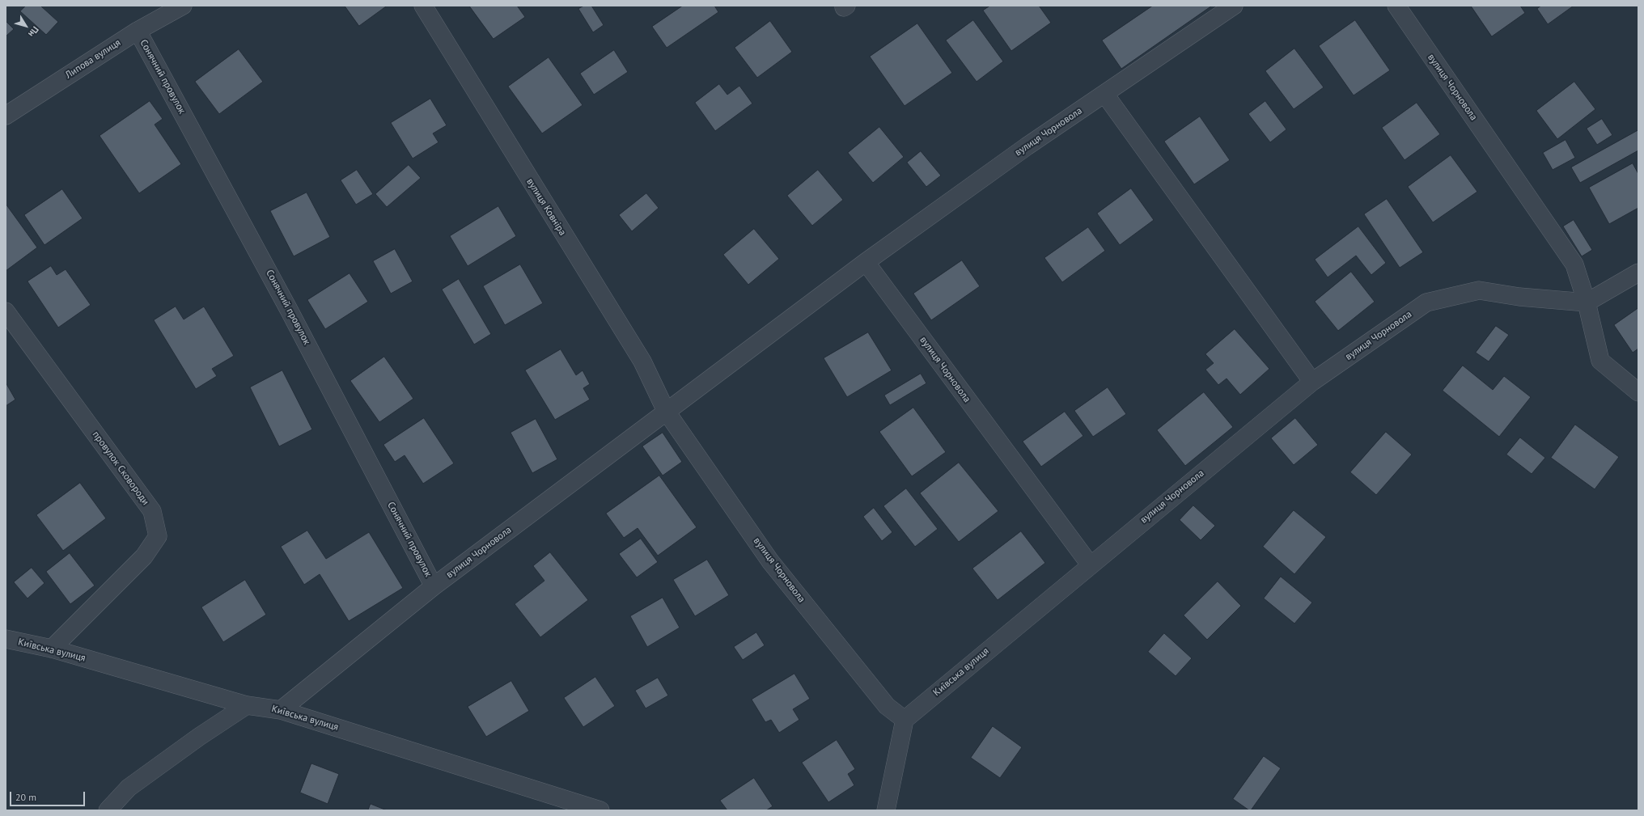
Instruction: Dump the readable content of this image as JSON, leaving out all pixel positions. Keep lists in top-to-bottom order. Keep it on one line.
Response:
{"streets":{"street":["Липова вулиця","Сонячний провулок","вулиця Чорновола","вулиця Ковніра","провулок Сковороди","Київська вулиця"]},"crossings":[["Липова вулиця","Сонячний провулок"],["Сонячний провулок","вулиця Чорновола"],["вулиця Чорновола","вулиця Ковніра"],["вулиця Чорновола","Київська вулиця"],["провулок Сковороди","Київська вулиця"]],"scale_bar":"20 m","north":"bottom right"}
